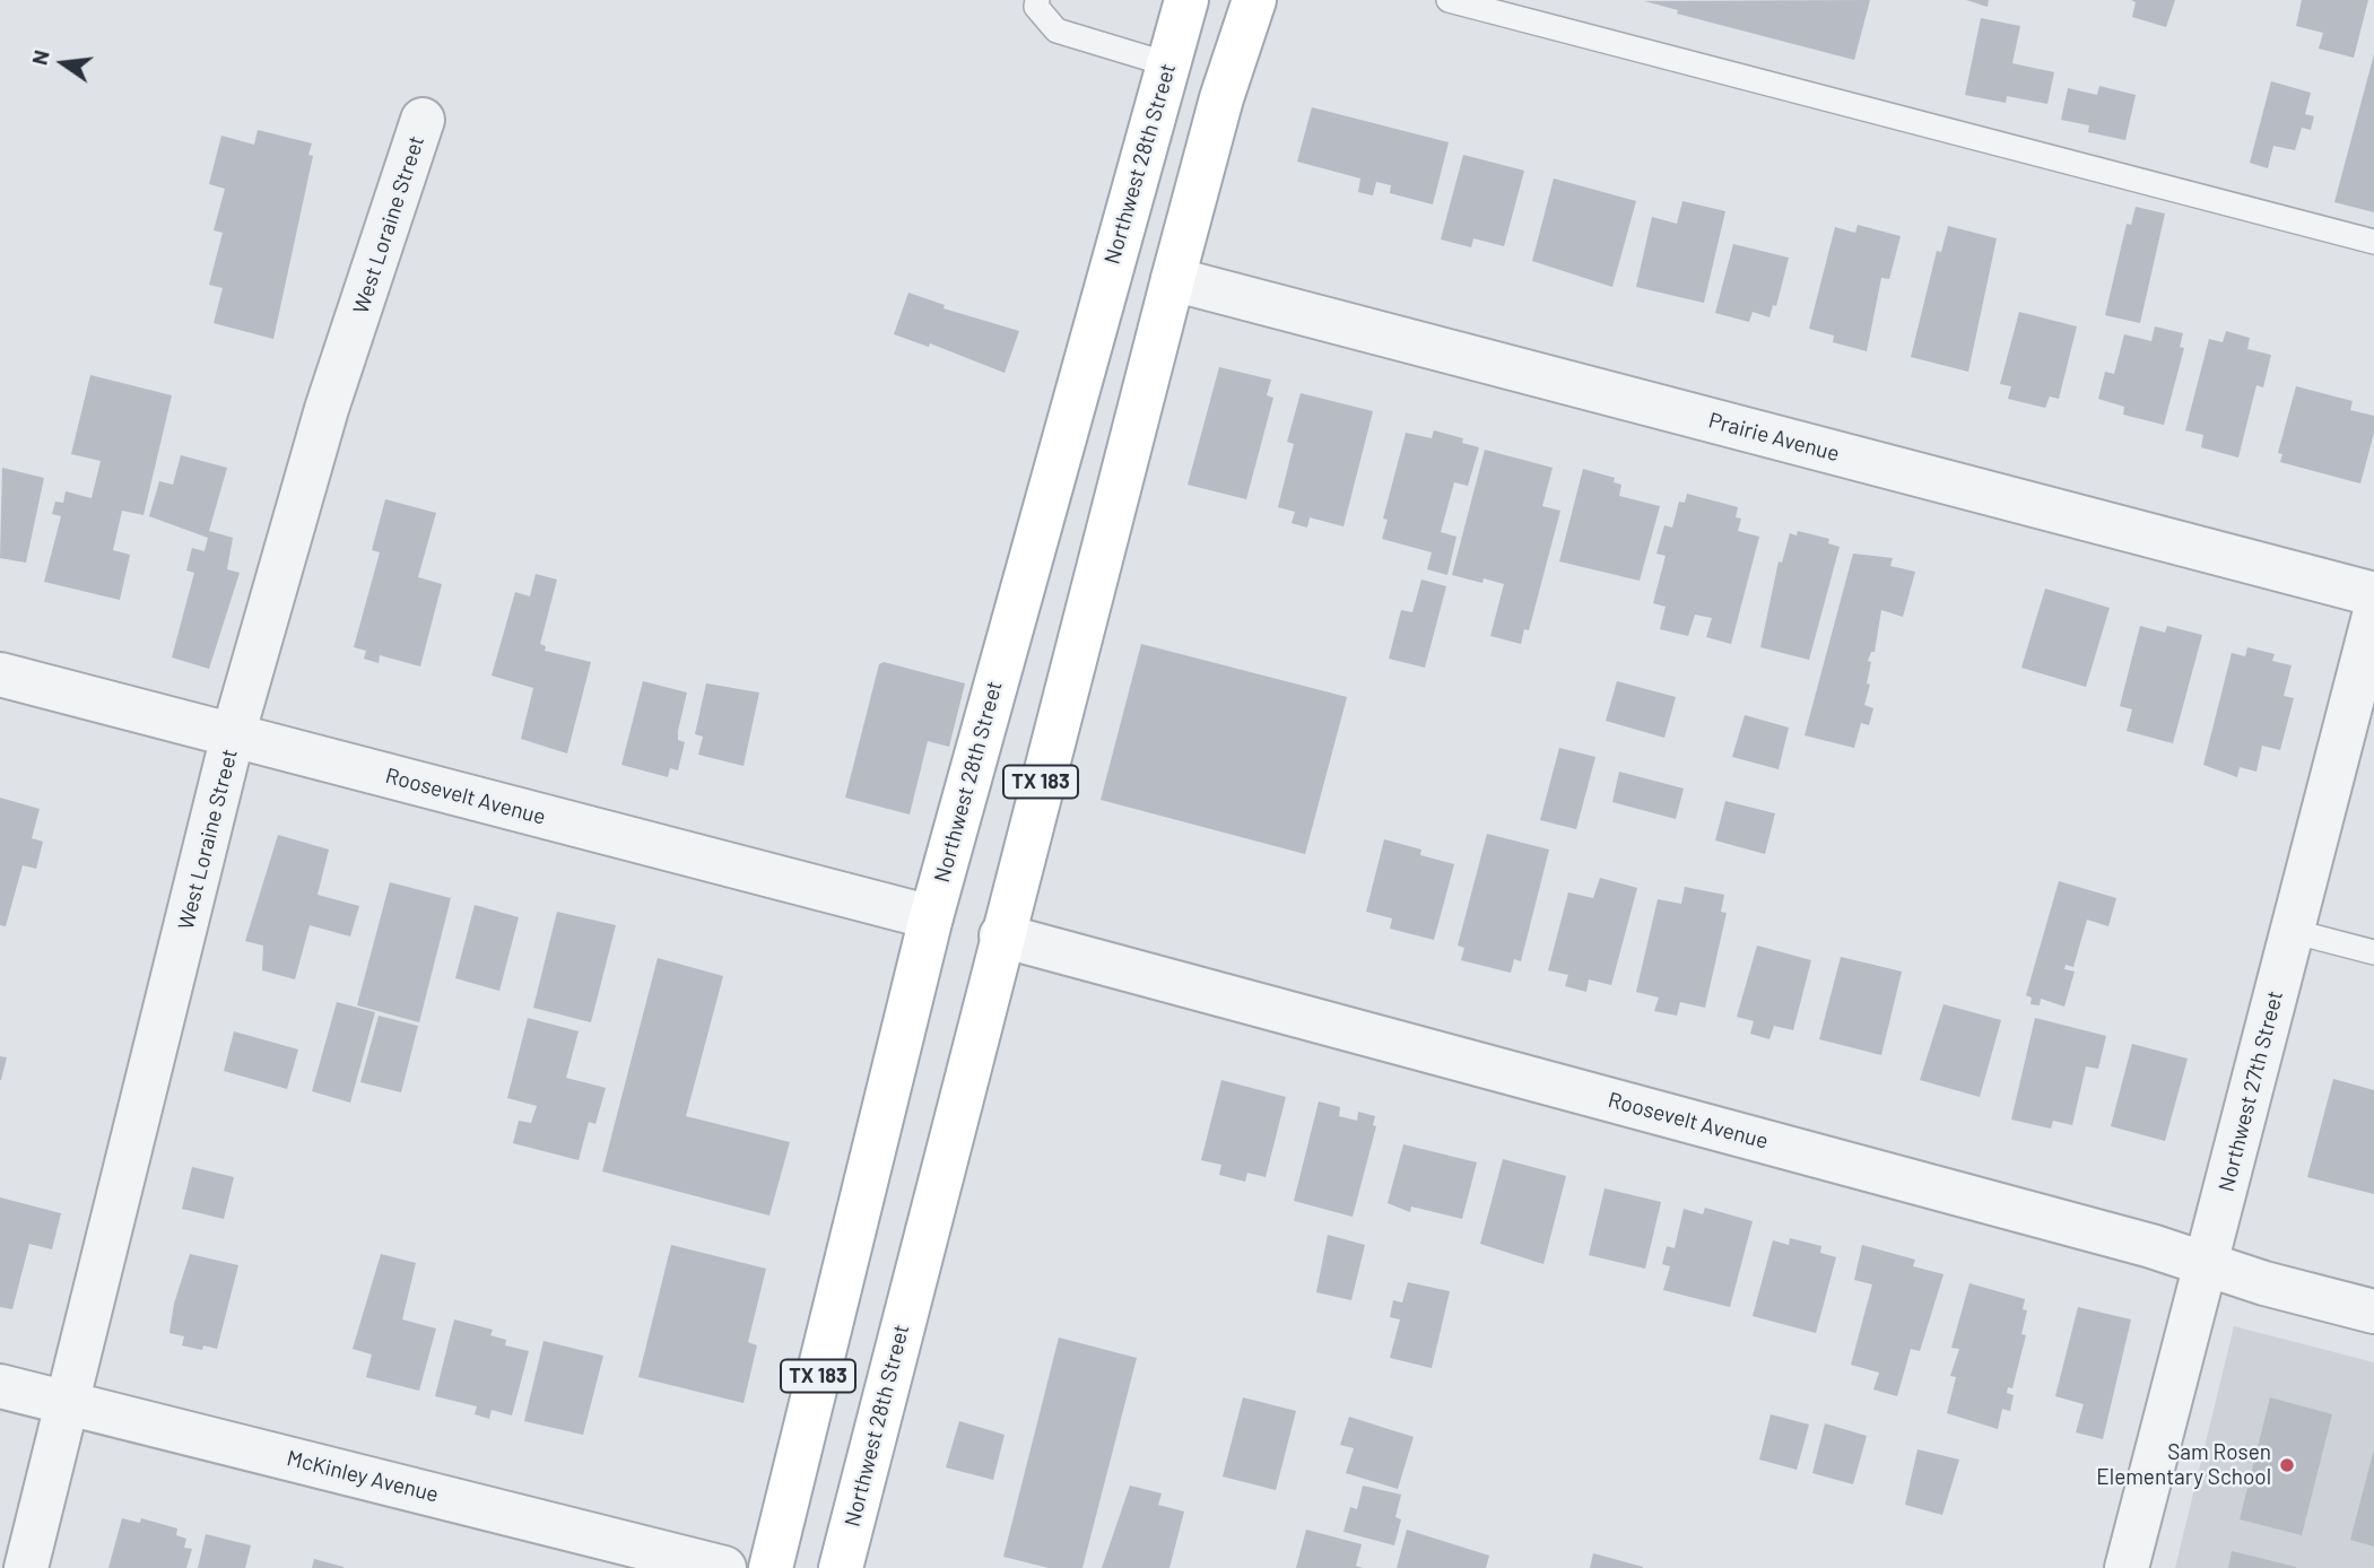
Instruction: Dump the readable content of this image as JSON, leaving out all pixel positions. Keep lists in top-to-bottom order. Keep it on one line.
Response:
{"streets":{"main road":["Northwest 28th Street","TX 183"],"street":["West Loraine Street","Prairie Avenue","Roosevelt Avenue","Northwest 27th Street","McKinley Avenue"]},"crossings":[["Northwest 28th Street","Prairie Avenue"],["Northwest 28th Street","Roosevelt Avenue"],["West Loraine Street","Roosevelt Avenue"],["West Loraine Street","McKinley Avenue"],["Roosevelt Avenue","Northwest 27th Street"]],"places":["Sam Rosen Elementary School"],"north":"left"}
